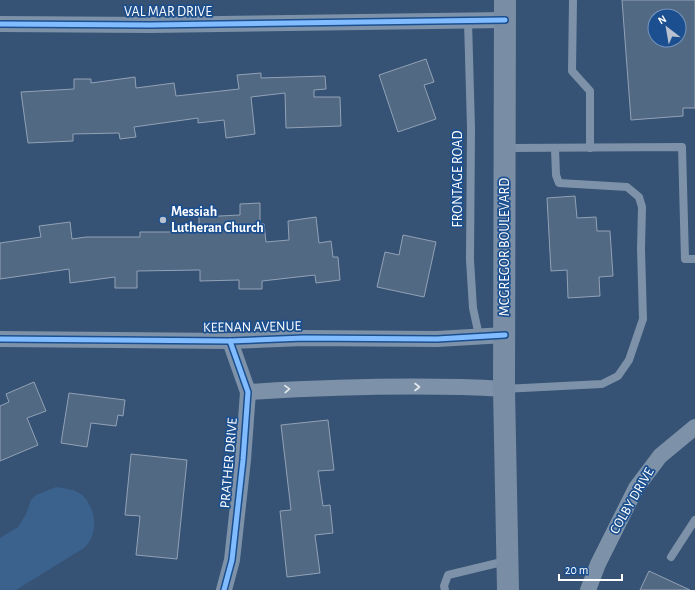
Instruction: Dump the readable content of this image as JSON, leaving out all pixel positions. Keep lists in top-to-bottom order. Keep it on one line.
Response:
{"streets":{"main road":["MCGREGOR BOULEVARD"],"street":["VAL MAR DRIVE","KEENAN AVENUE","PRATHER DRIVE","COLBY DRIVE"],"lane":["FRONTAGE ROAD"]},"crossings":[["VAL MAR DRIVE","FRONTAGE ROAD"],["VAL MAR DRIVE","MCGREGOR BOULEVARD"],["FRONTAGE ROAD","KEENAN AVENUE"],["MCGREGOR BOULEVARD","KEENAN AVENUE"],["KEENAN AVENUE","PRATHER DRIVE"]],"places":["Messiah Lutheran Church"],"scale_bar":"20 m","north":"top left"}
